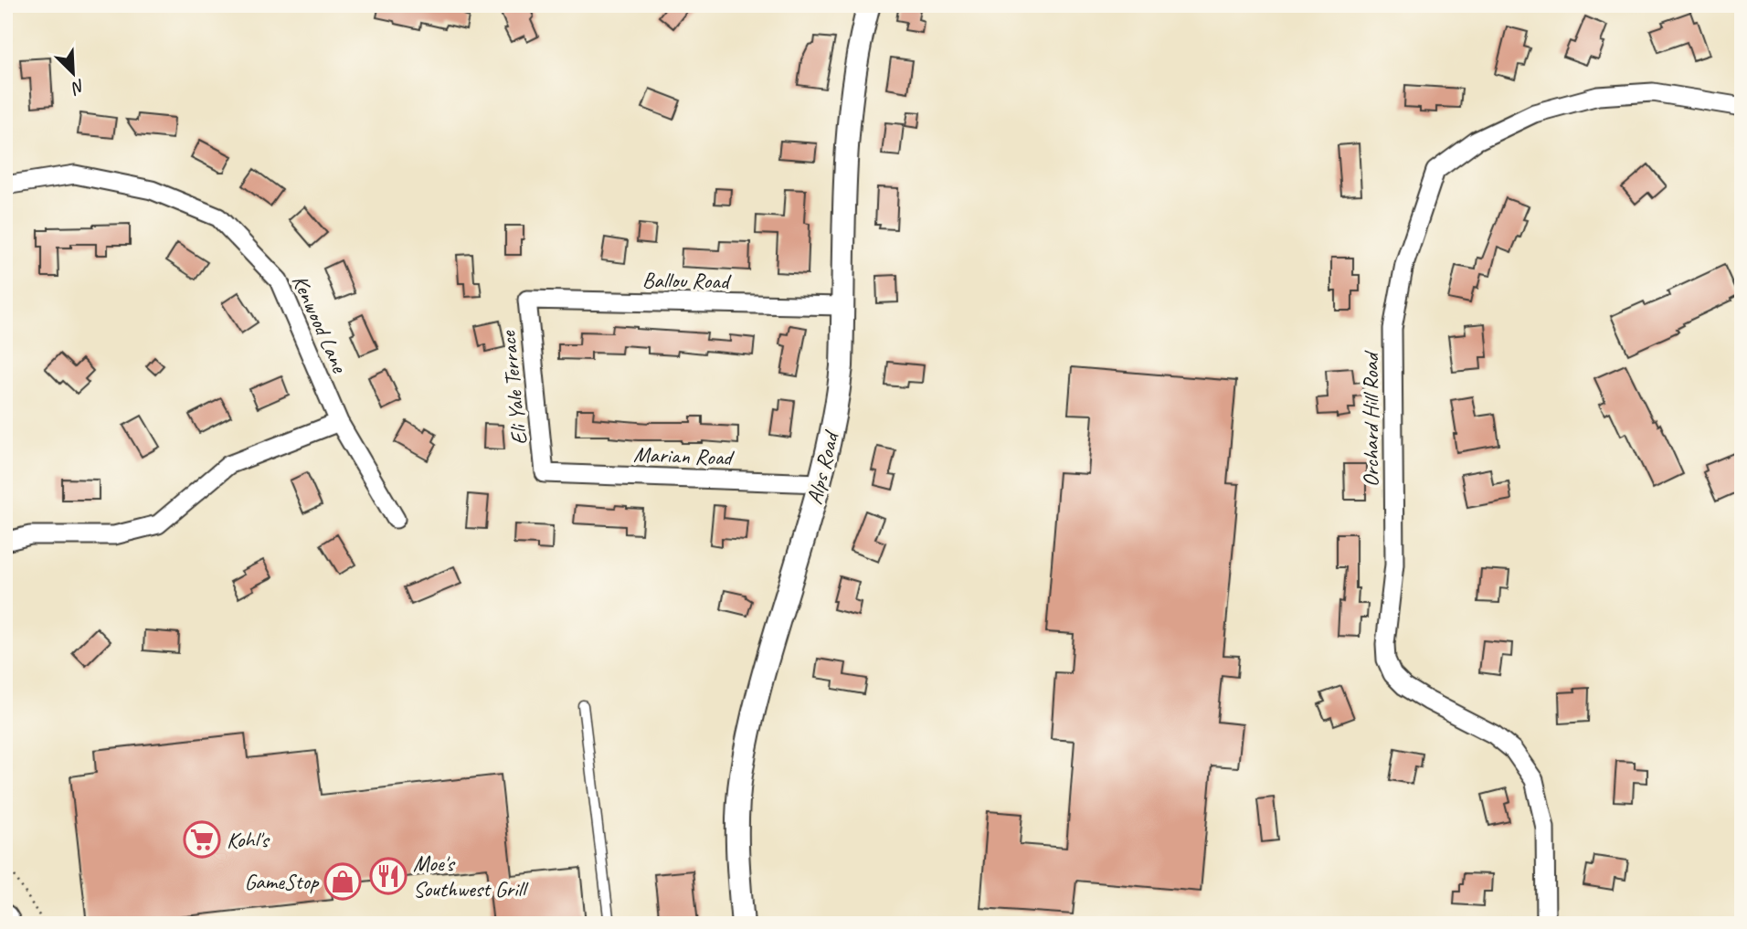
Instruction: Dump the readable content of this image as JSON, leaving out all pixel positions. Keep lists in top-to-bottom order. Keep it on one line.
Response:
{"streets":{"street":["Ballou Road","Kenwood Lane","Eli Yale Terrace","Orchard Hill Road","Marian Road","Alps Road"]},"crossings":[["Ballou Road","Eli Yale Terrace"],["Ballou Road","Alps Road"],["Eli Yale Terrace","Marian Road"],["Marian Road","Alps Road"]],"places":{"supermarket":["Kohl's"],"restaurant":["Moe's Southwest Grill"],"shop":["GameStop"]},"north":"bottom right"}
